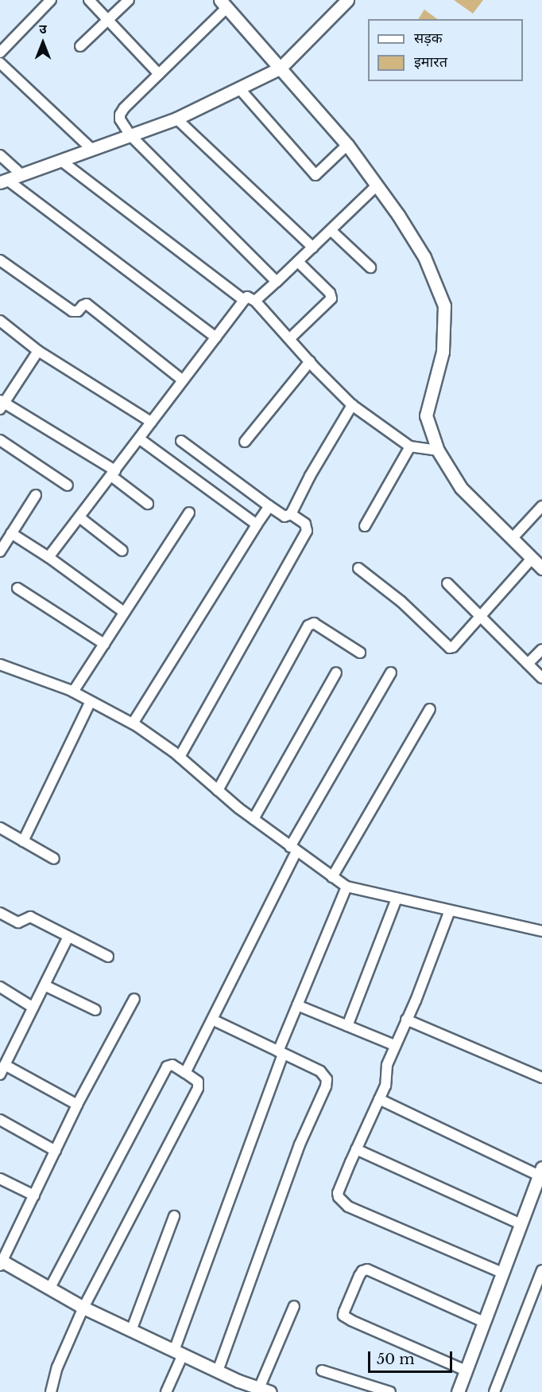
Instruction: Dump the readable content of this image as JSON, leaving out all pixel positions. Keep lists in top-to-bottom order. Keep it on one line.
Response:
{"legend":["सड़क","इमारत"],"scale_bar":"50 m","north":"top"}
